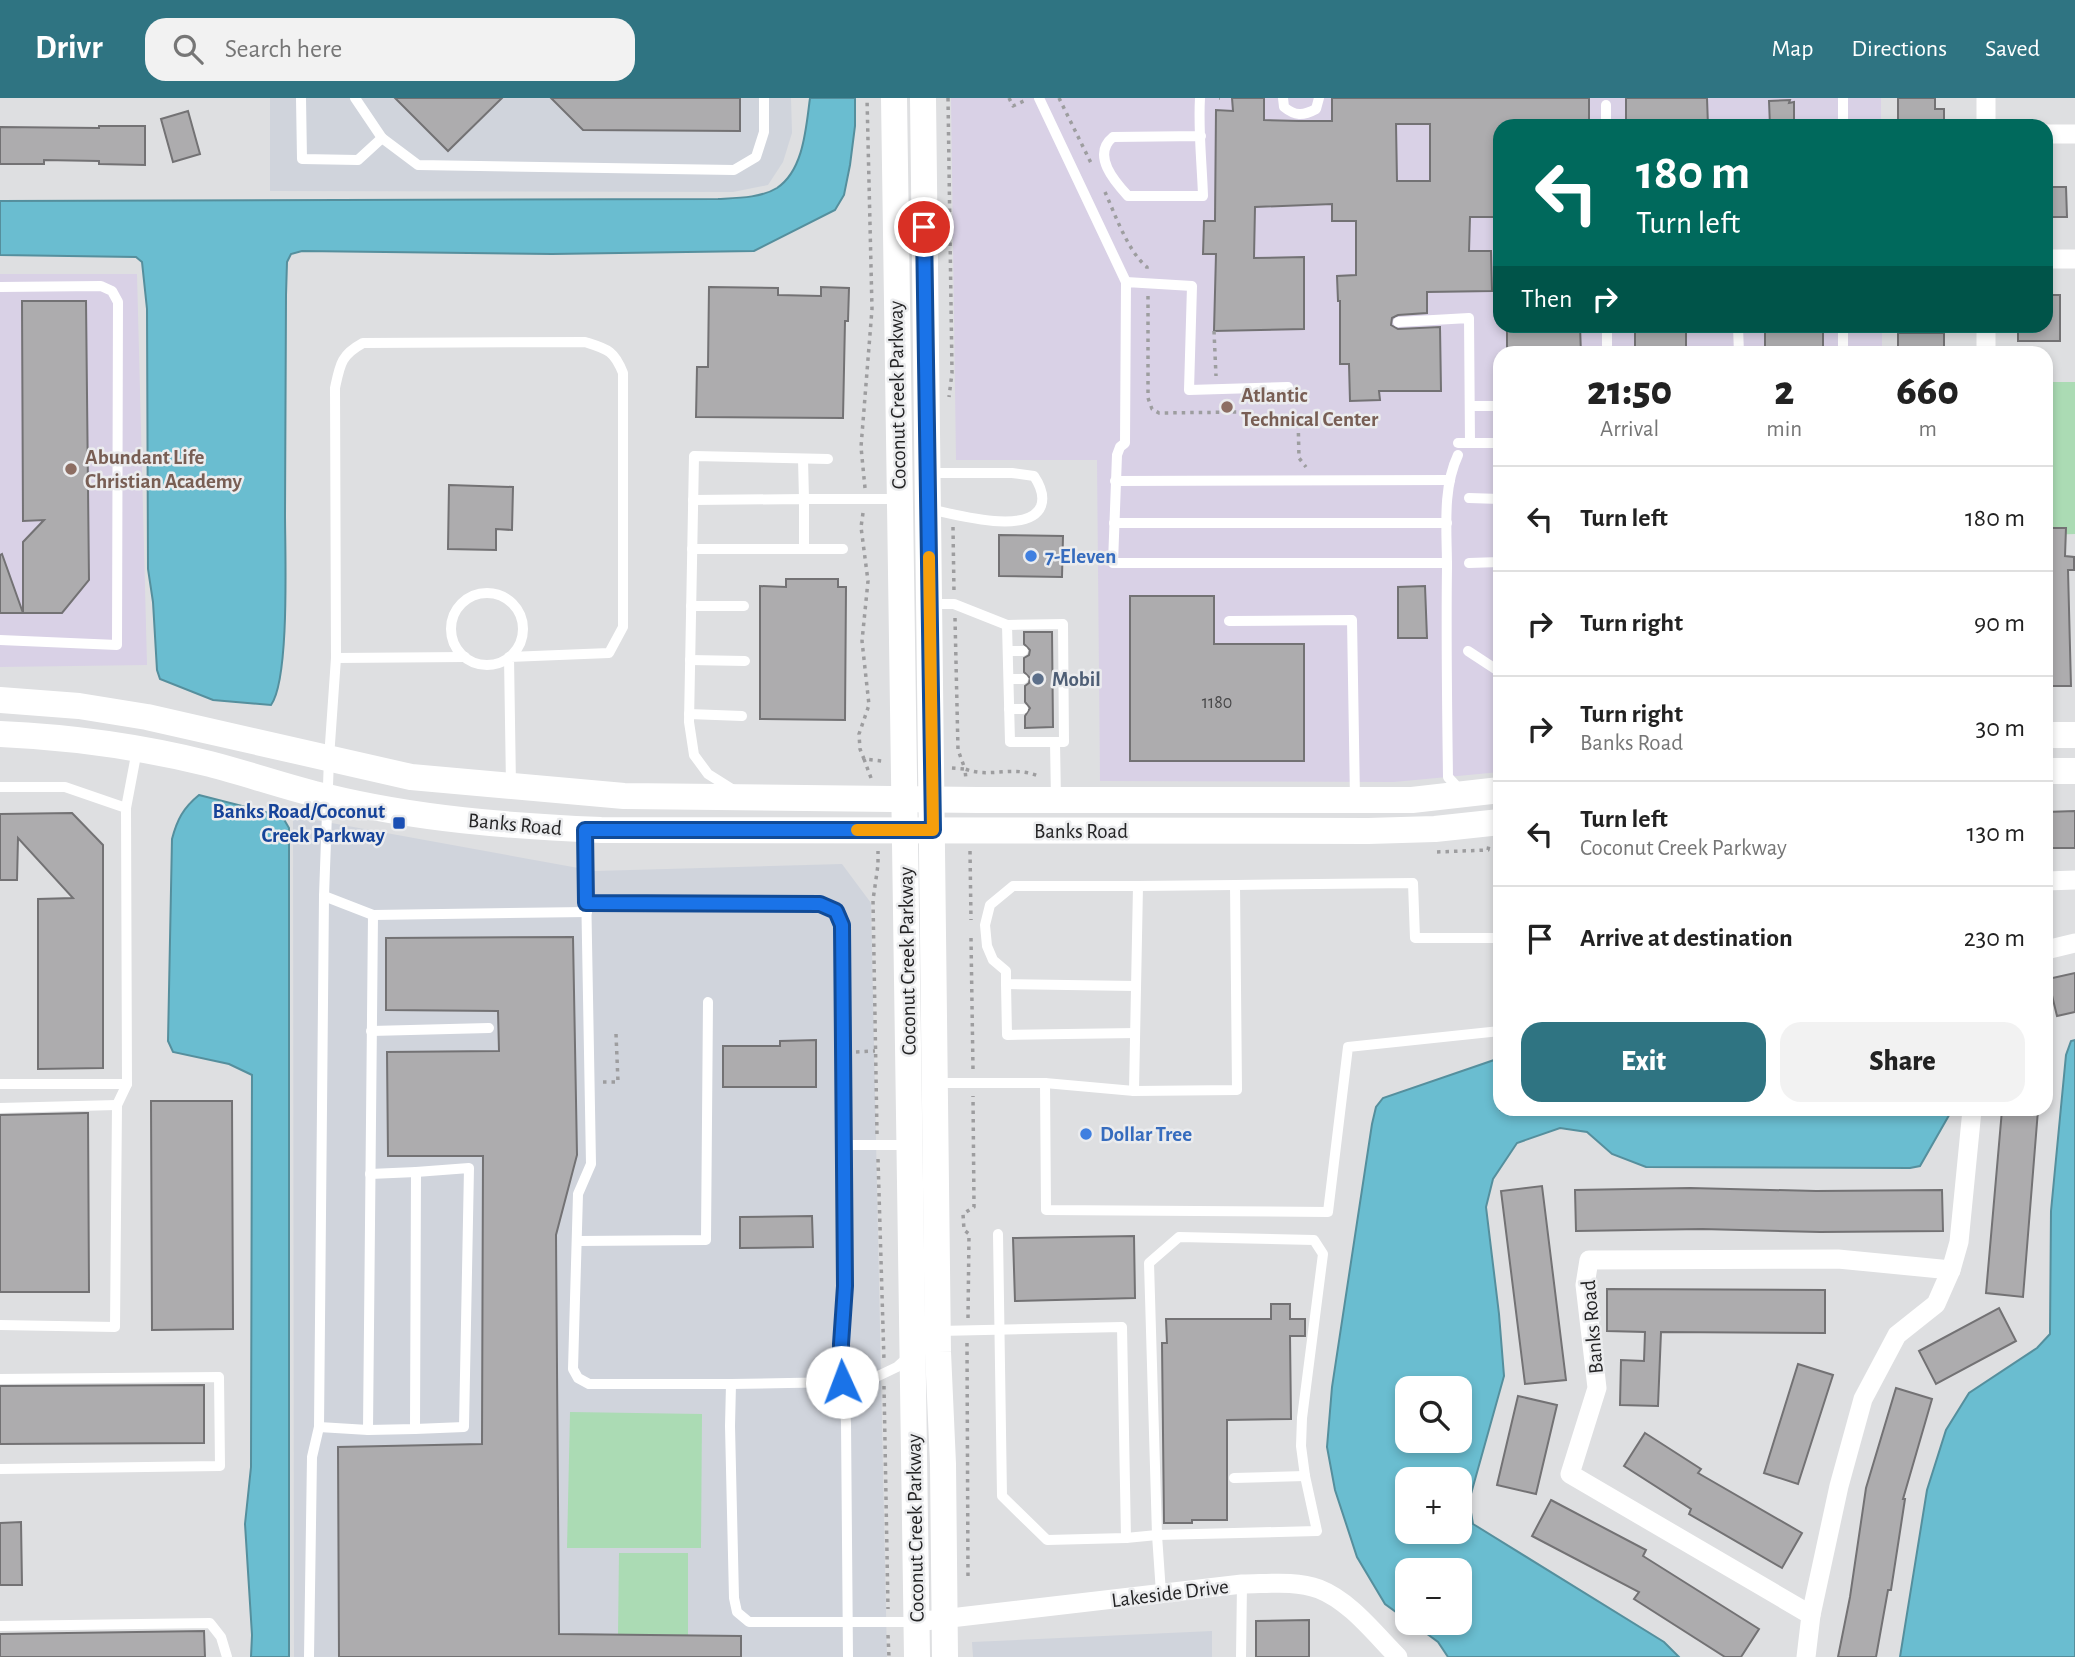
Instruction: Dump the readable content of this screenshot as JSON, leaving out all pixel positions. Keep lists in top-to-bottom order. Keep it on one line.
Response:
{"streets":{"main road":["Coconut Creek Parkway","Banks Road"],"street":["Lakeside Drive"]},"crossings":[["Coconut Creek Parkway","Banks Road"],["Coconut Creek Parkway","Lakeside Drive"]],"places":{"other":["Atlantic Technical Center","Abundant Life Christian Academy","7-Eleven","Mobil","Dollar Tree"],"transit":["Banks Road/Coconut Creek Parkway"]},"house_numbers":["1180"],"page":{"header":"Drivr","search":"Search here","nav":["Map","Directions","Saved"],"turn":["180 m","Turn left"],"then":"Then","eta":["21:50","Arrival","2","min","660","m"],"list":[{"name":"Turn left","value":"180 m"},{"name":"Turn right","value":"90 m"},{"name":"Turn right","note":"Banks Road","value":"30 m"},{"name":"Turn left","note":"Coconut Creek Parkway","value":"130 m"},{"name":"Arrive at destination","value":"230 m"}],"buttons":["Exit","Share"],"map_buttons":["+","−"]}}
